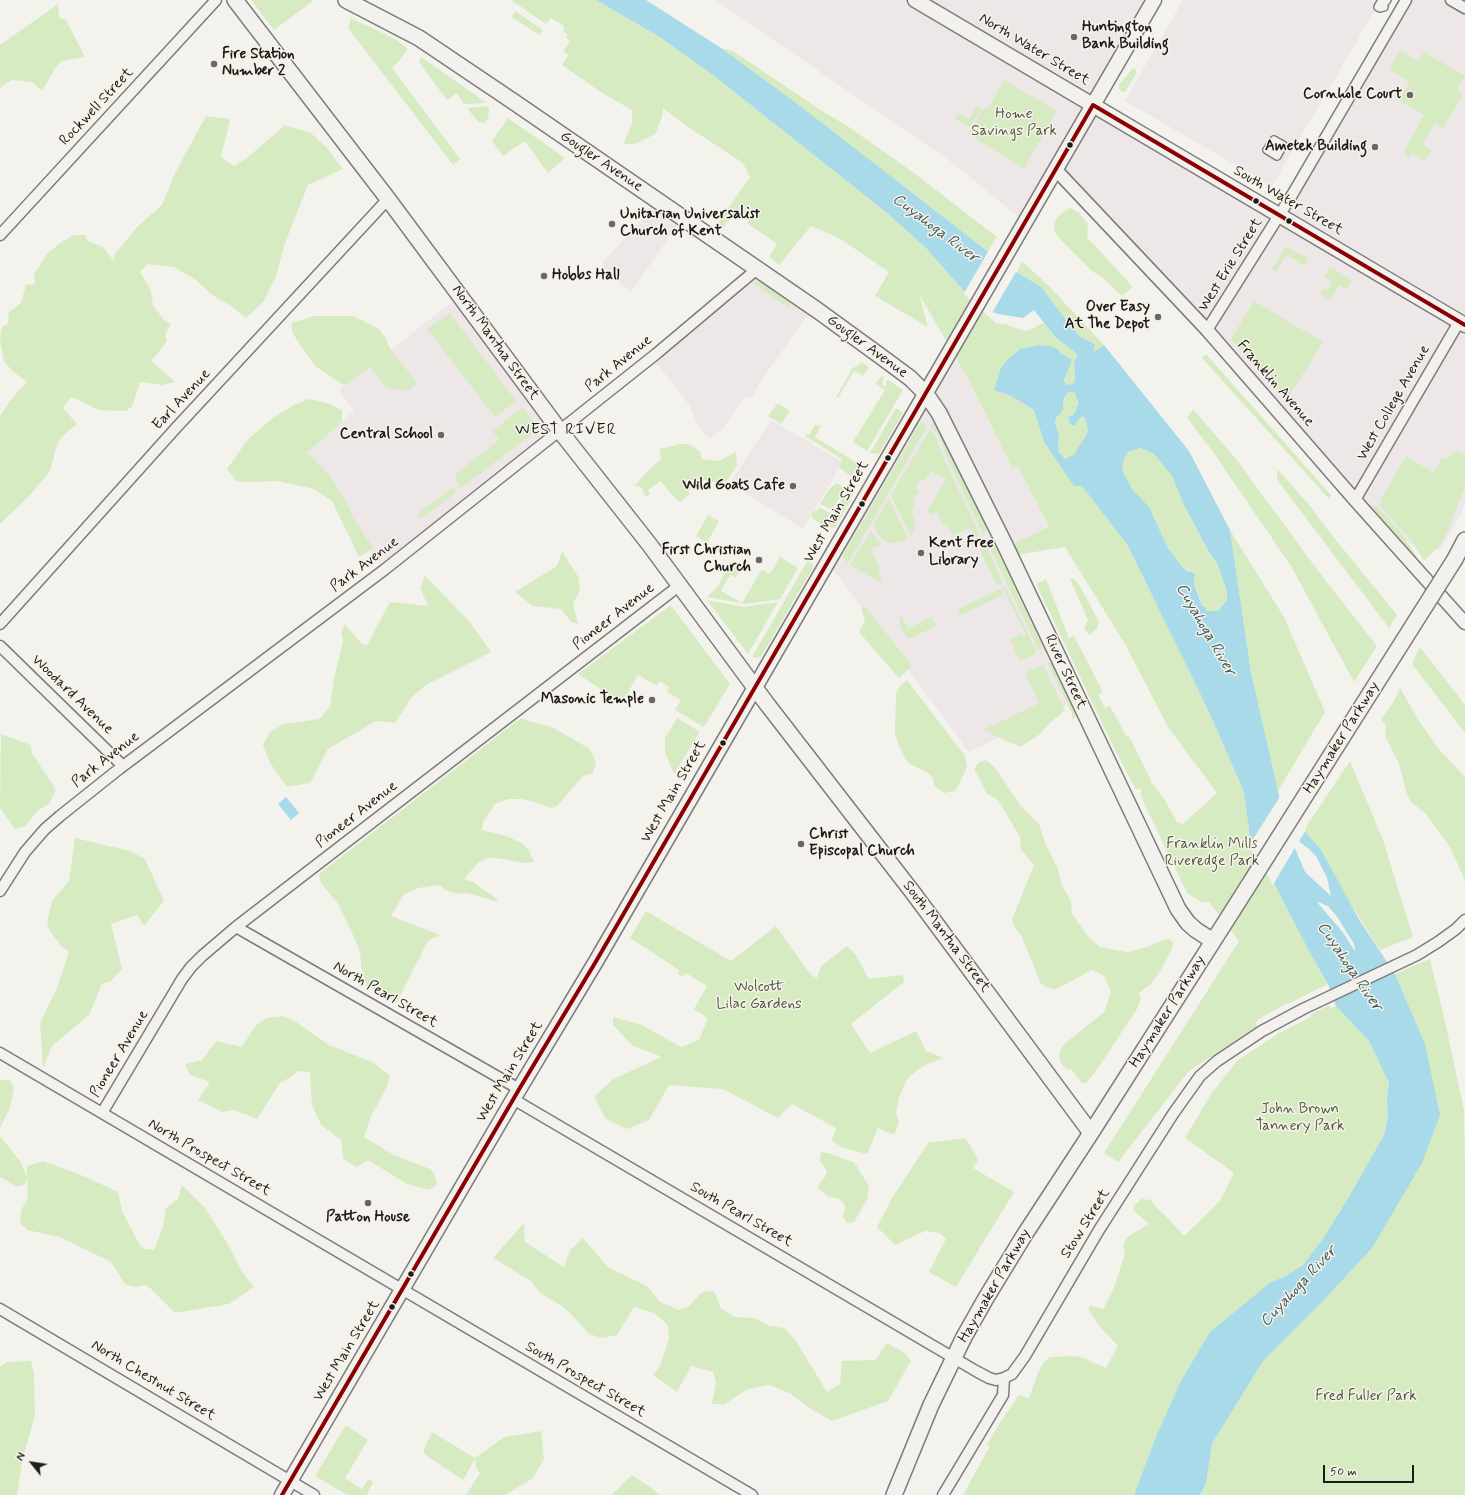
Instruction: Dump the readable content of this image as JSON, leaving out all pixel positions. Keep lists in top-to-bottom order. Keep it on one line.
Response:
{"streets":{"main road":["North Water Street","Gougler Avenue","South Water Street","North Mantua Street","West Main Street","River Street","Haymaker Parkway","South Mantua Street"],"street":["Rockwell Street","West Erie Street","Park Avenue","Franklin Avenue","Earl Avenue","West College Avenue","Pioneer Avenue","Woodard Avenue","North Pearl Street","North Prospect Street","South Pearl Street","Stow Street","South Prospect Street","North Chestnut Street"]},"crossings":[["North Water Street","South Water Street"],["North Water Street","West Main Street"],["Gougler Avenue","Park Avenue"],["Gougler Avenue","West Main Street"],["Gougler Avenue","River Street"],["South Water Street","West Erie Street"],["South Water Street","West College Avenue"],["South Water Street","West Main Street"],["West Erie Street","Franklin Avenue"],["North Mantua Street","Park Avenue"],["North Mantua Street","Earl Avenue"],["North Mantua Street","West Main Street"],["North Mantua Street","Pioneer Avenue"],["North Mantua Street","South Mantua Street"],["Park Avenue","Woodard Avenue"],["Franklin Avenue","West College Avenue"],["Franklin Avenue","West Main Street"],["West Main Street","River Street"],["West Main Street","South Mantua Street"],["West Main Street","North Pearl Street"],["West Main Street","North Prospect Street"],["West Main Street","South Pearl Street"],["West Main Street","South Prospect Street"],["West Main Street","North Chestnut Street"],["Pioneer Avenue","North Pearl Street"],["Pioneer Avenue","North Prospect Street"],["River Street","Haymaker Parkway"],["Haymaker Parkway","South Mantua Street"],["Haymaker Parkway","South Pearl Street"],["North Pearl Street","South Pearl Street"],["North Prospect Street","South Prospect Street"],["South Pearl Street","Stow Street"]],"districts":["WEST RIVER"],"water":["Cuyahoga River"],"parks":["Home Savings Park","Franklin Mills Riveredge Park","Wolcott Lilac Gardens","John Brown Tannery Park","Fred Fuller Park"],"places":["Huntington Bank Building","Fire Station Number 2","Cornhole Court","Ametek Building","Unitarian Universalist Church of Kent","Hobbs Hall","Over Easy At The Depot","Central School","Wild Goats Cafe","Kent Free Library","First Christian Church","Masonic Temple","Christ Episcopal Church","Patton House"],"scale_bar":"50 m","north":"top left"}
